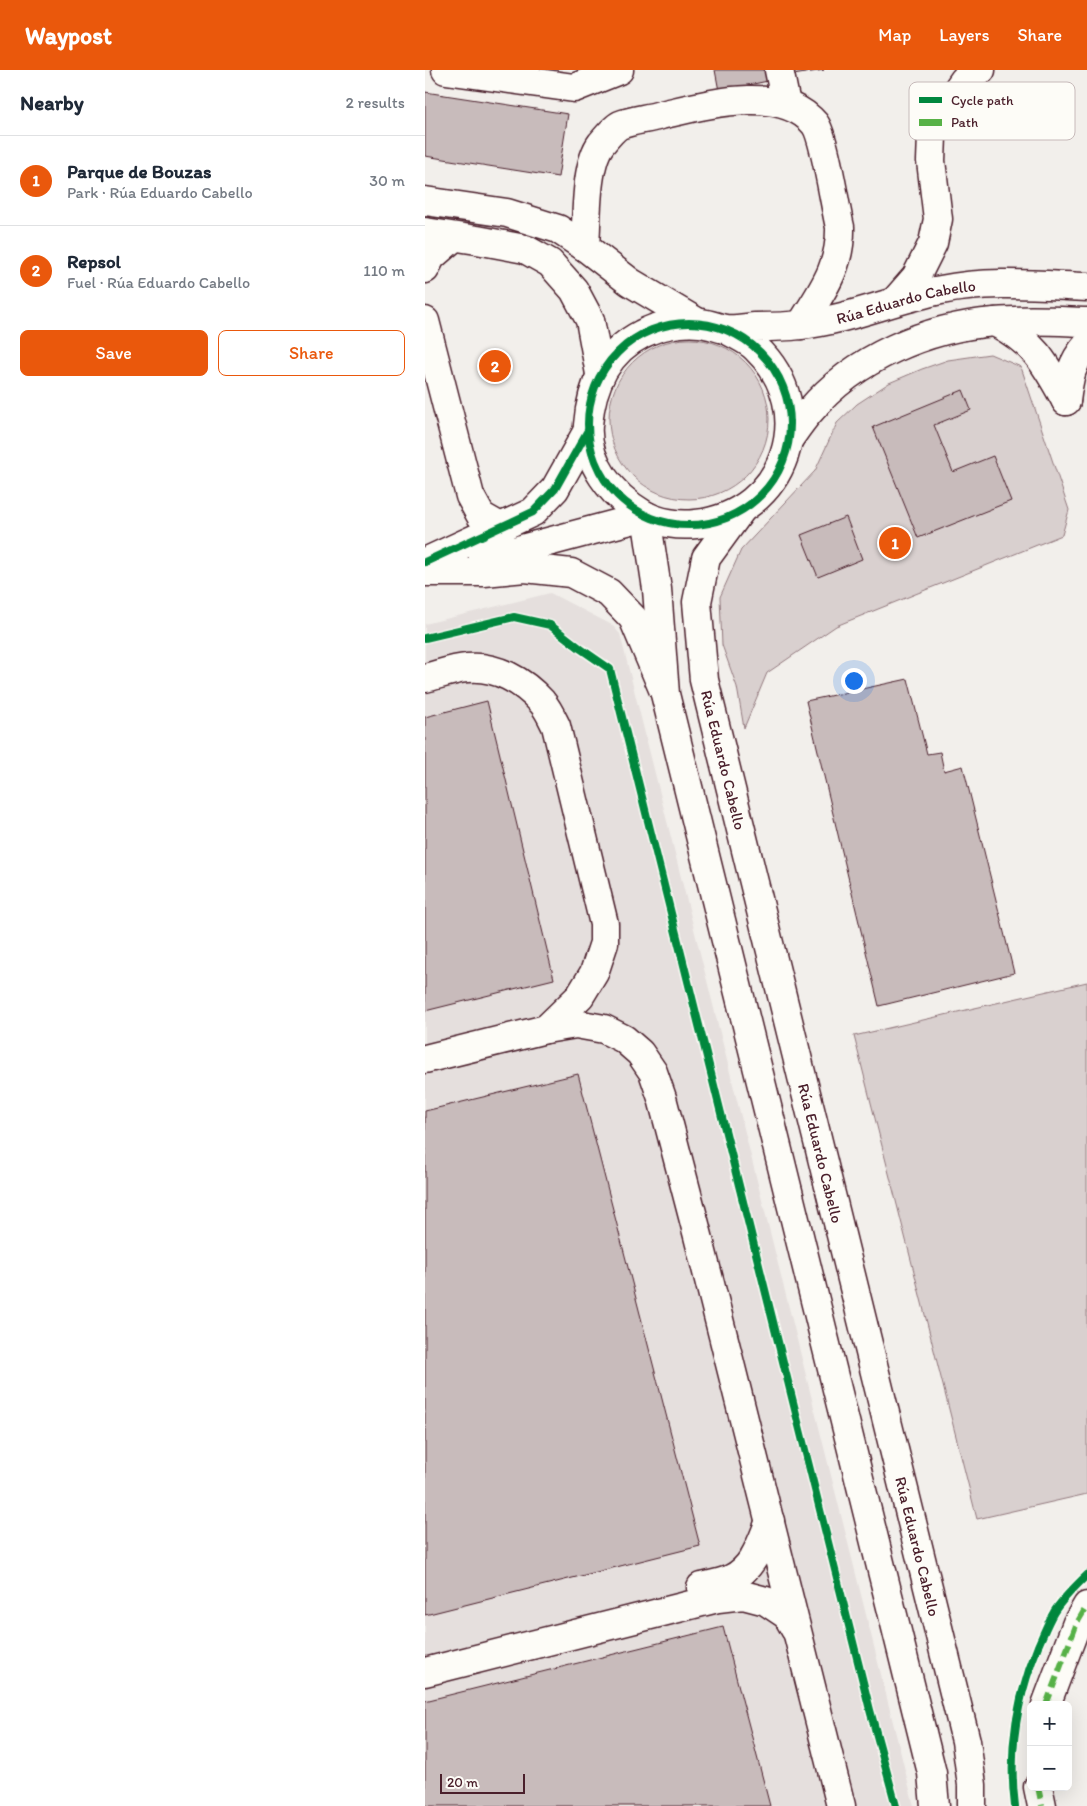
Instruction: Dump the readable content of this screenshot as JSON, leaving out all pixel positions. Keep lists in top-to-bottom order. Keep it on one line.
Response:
{"streets":{"main road":["Rúa Eduardo Cabello"]},"legend":["Cycle path","Path"],"scale_bar":"20 m","page":{"header":"Waypost","nav":["Map","Layers","Share"],"heading":["Nearby","2 results"],"list":[{"mark":"1","name":"Parque de Bouzas","note":"Park · Rúa Eduardo Cabello","value":"30 m"},{"mark":"2","name":"Repsol","note":"Fuel · Rúa Eduardo Cabello","value":"110 m"}],"buttons":["Save","Share"],"pins":["2","1"],"map_buttons":["+","−"],"scale":"20 m"}}
